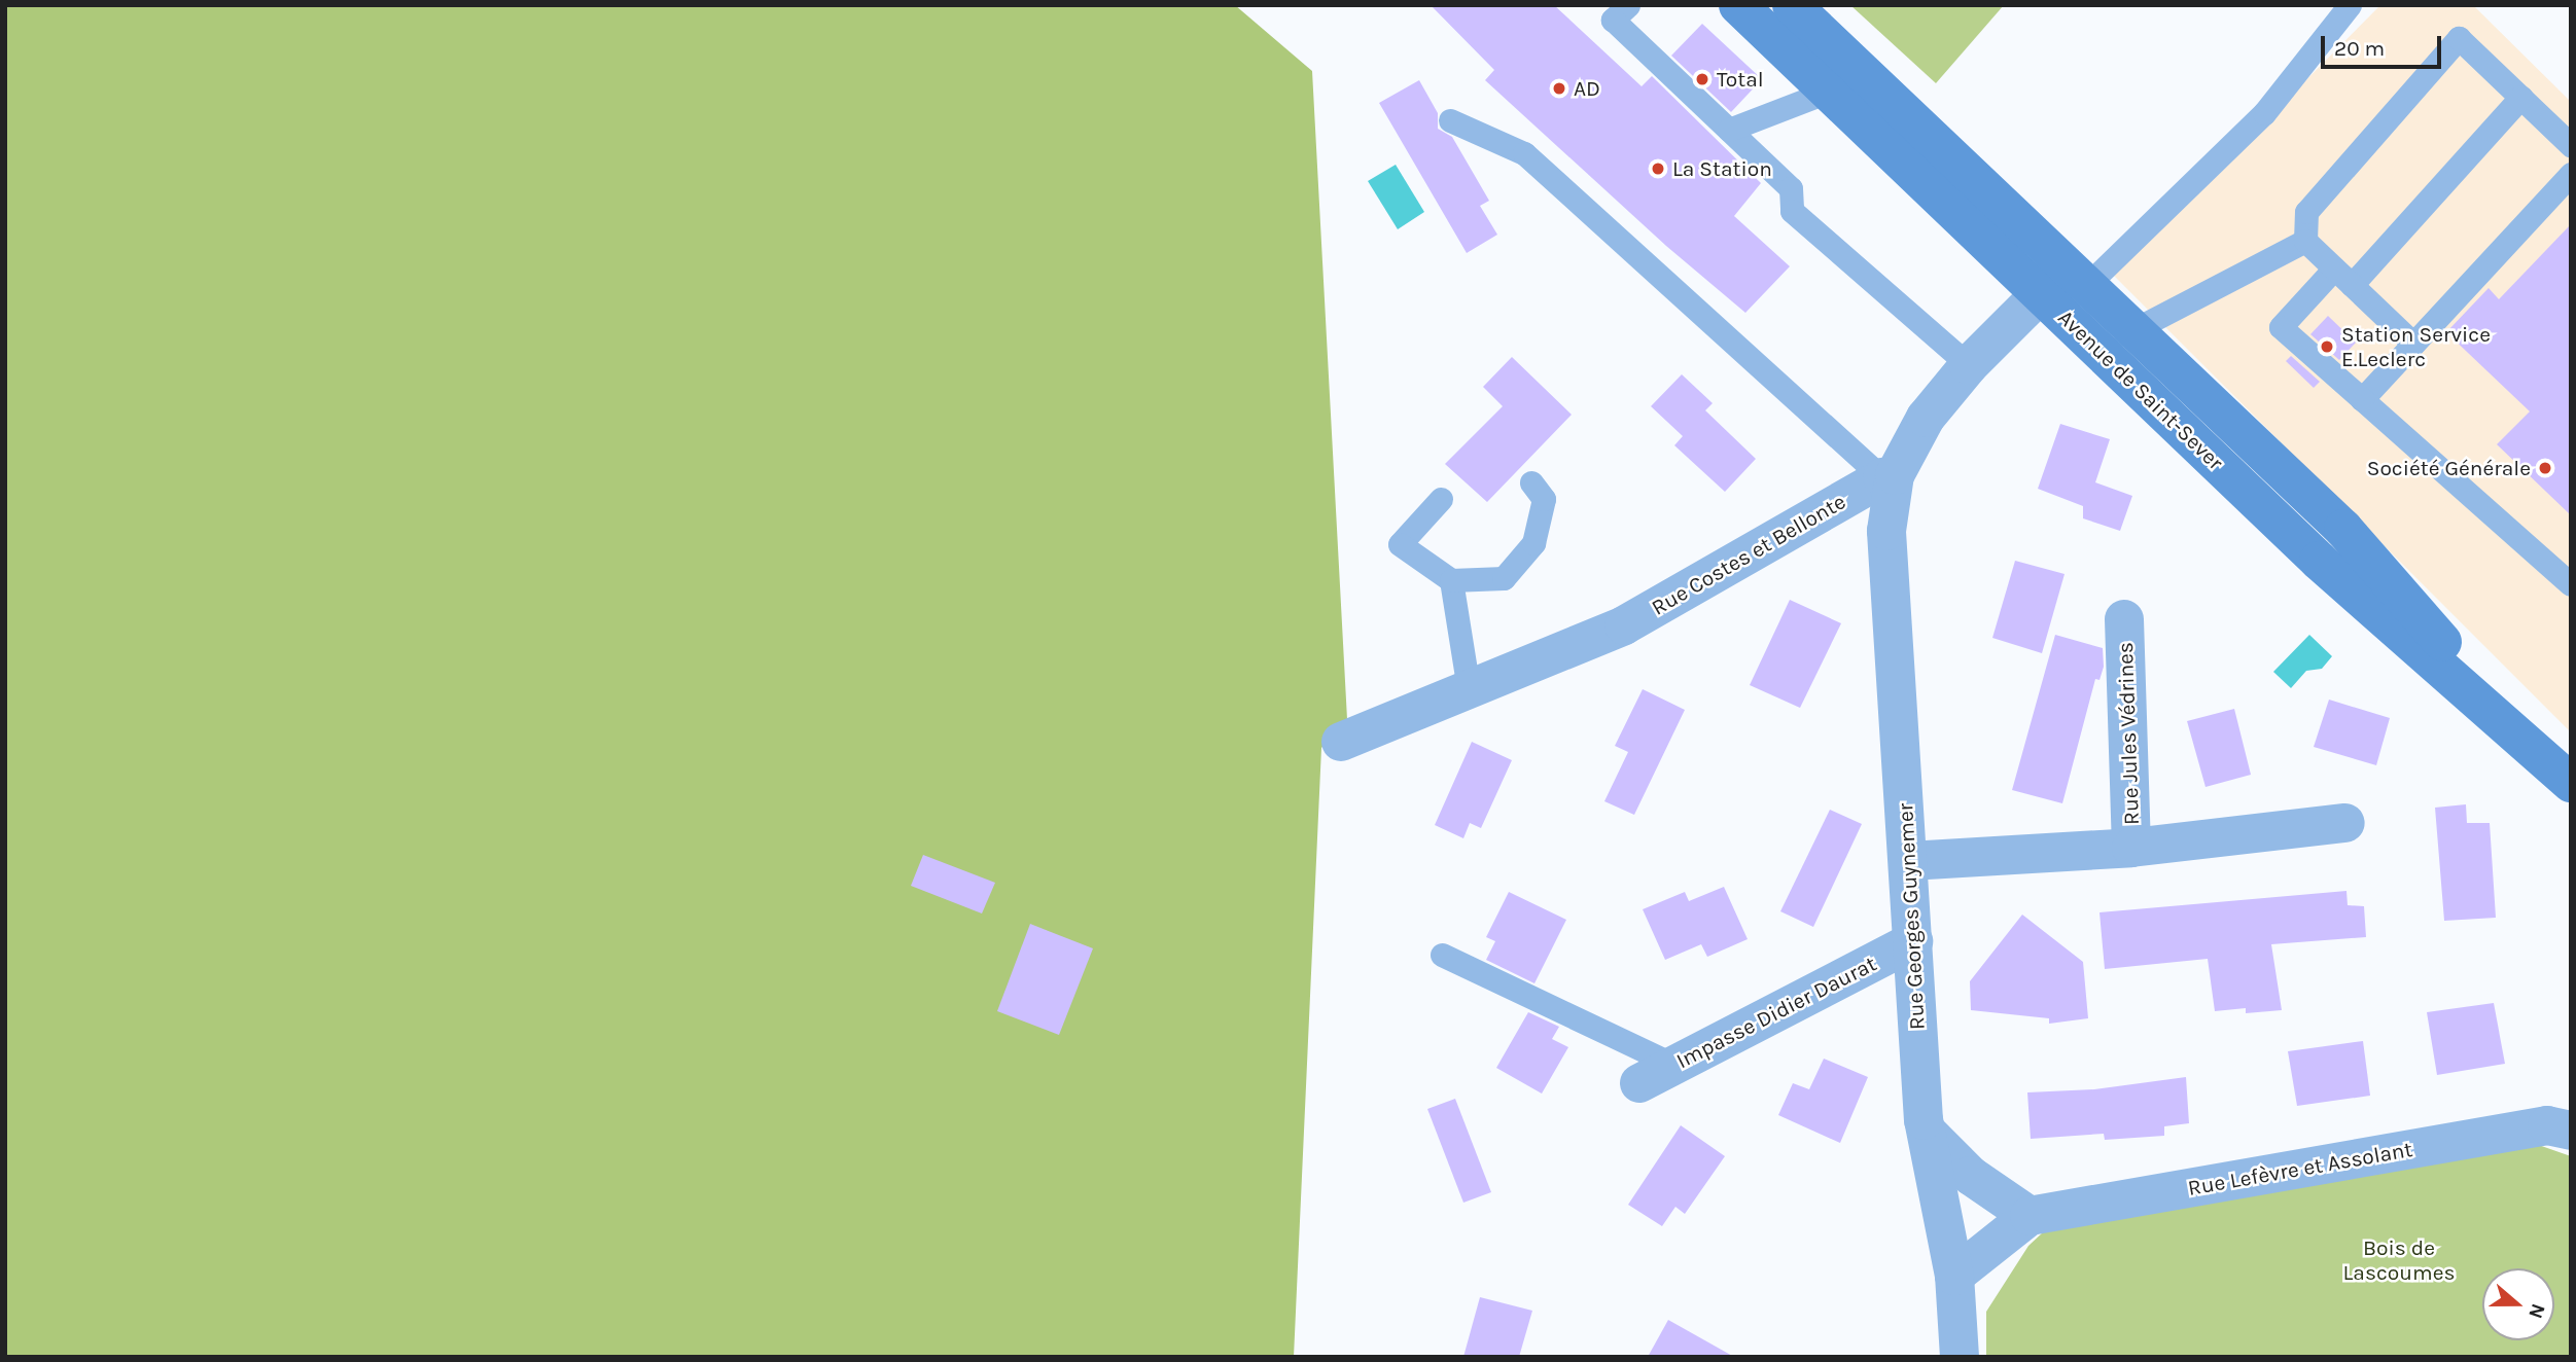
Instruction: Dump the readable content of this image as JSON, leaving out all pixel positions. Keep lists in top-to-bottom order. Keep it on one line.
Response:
{"streets":{"main road":["Avenue de Saint-Sever"],"street":["Rue Costes et Bellonte","Rue Jules Védrines","Rue Georges Guynemer","Impasse Didier Daurat","Rue Lefèvre et Assolant"]},"crossings":[["Rue Costes et Bellonte","Rue Georges Guynemer"],["Rue Jules Védrines","Rue Georges Guynemer"],["Rue Georges Guynemer","Impasse Didier Daurat"],["Rue Georges Guynemer","Rue Lefèvre et Assolant"]],"parks":["Bois de Lascoumes"],"places":["Total","AD","La Station","Station Service E.Leclerc","Société Générale"],"scale_bar":"20 m","north":"right"}
